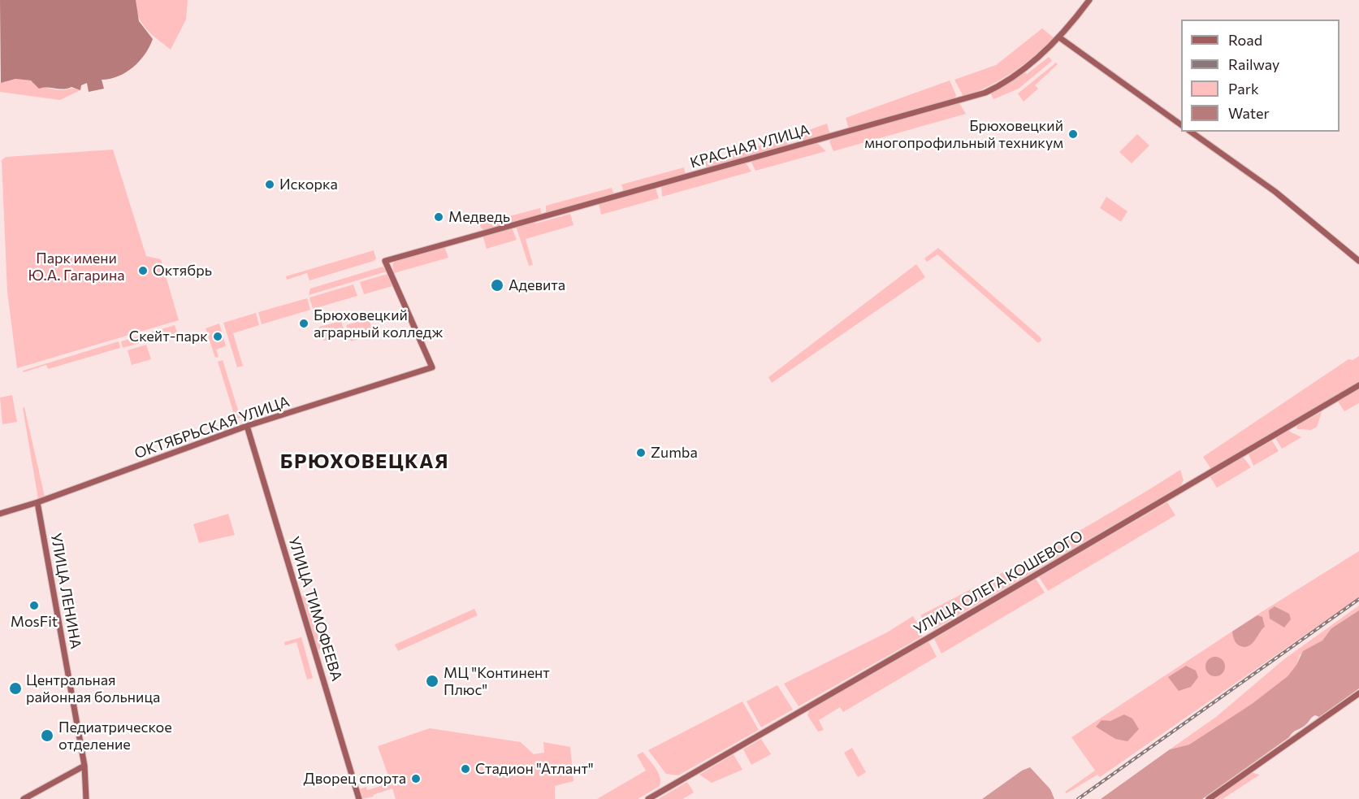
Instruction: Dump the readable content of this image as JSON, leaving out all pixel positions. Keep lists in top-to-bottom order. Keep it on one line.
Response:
{"streets":{"street":["КРАСНАЯ УЛИЦА","ОКТЯБРЬСКАЯ УЛИЦА","УЛИЦА ОЛЕГА КОШЕВОГО","УЛИЦА ЛЕНИНА","УЛИЦА ТИМОФЕЕВА"]},"crossings":[["КРАСНАЯ УЛИЦА","ОКТЯБРЬСКАЯ УЛИЦА"],["ОКТЯБРЬСКАЯ УЛИЦА","УЛИЦА ЛЕНИНА"],["ОКТЯБРЬСКАЯ УЛИЦА","УЛИЦА ТИМОФЕЕВА"]],"districts":["БРЮХОВЕЦКАЯ"],"parks":["Парк имени Ю.А. Гагарина"],"places":["Брюховецкий многопрофильный техникум","Искорка","Медведь","Октябрь","Адевита","Брюховецкий аграрный колледж","Скейт-парк","Zumba","MosFit","МЦ \"Континент Плюс\"","Центральная районная больница","Педиатрическое отделение","Стадион \"Атлант\"","Дворец спорта"],"legend":["Road","Railway","Park","Water"]}
